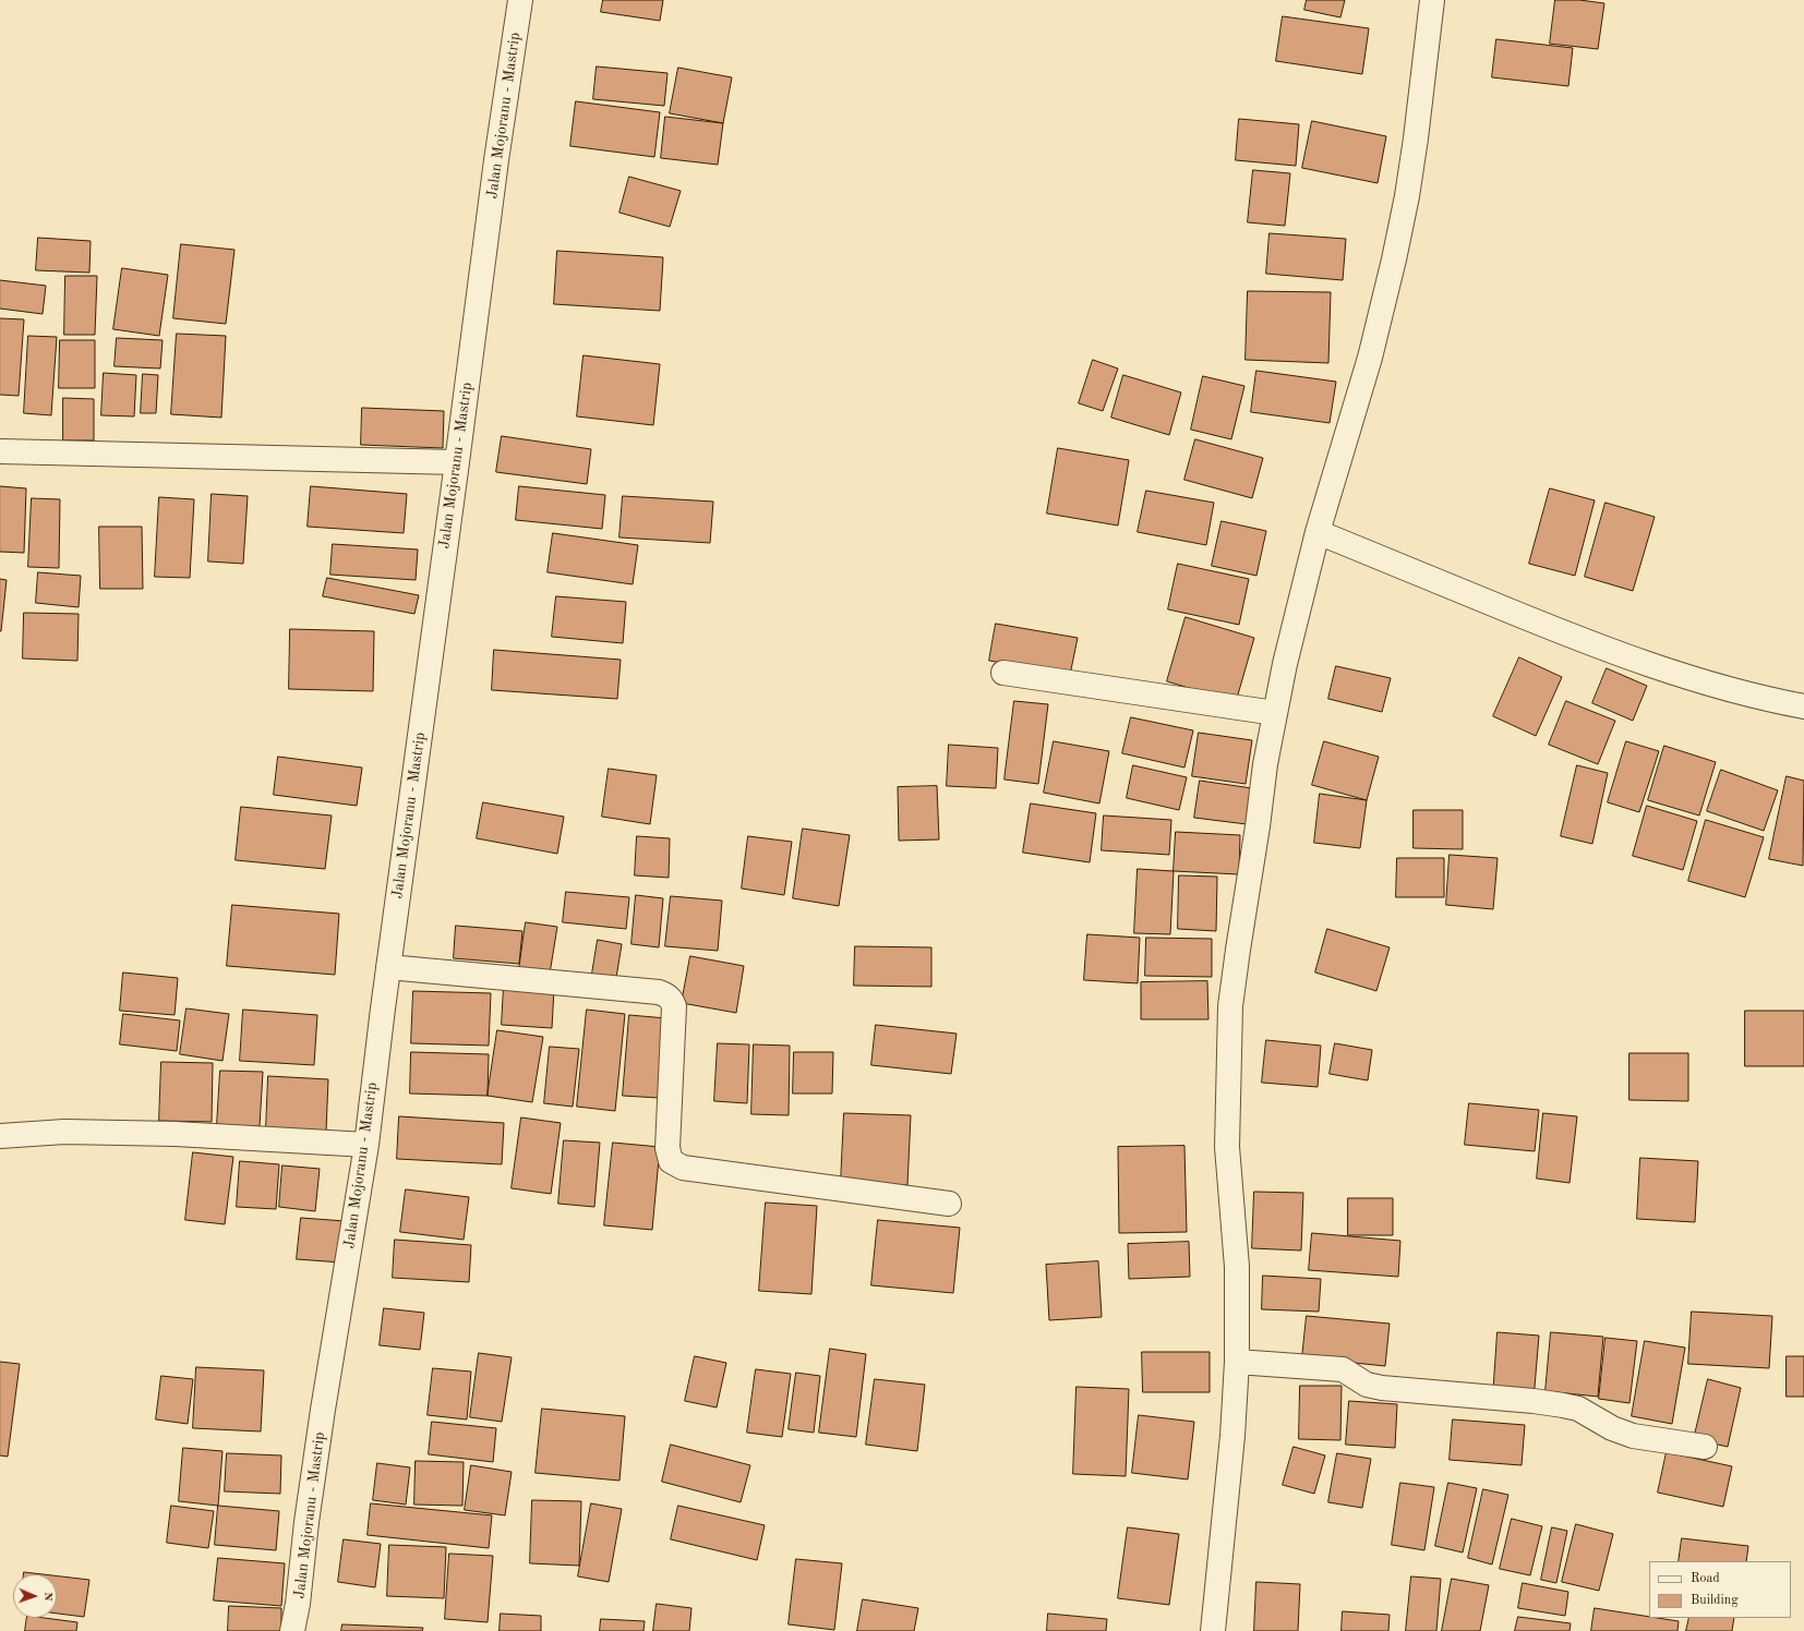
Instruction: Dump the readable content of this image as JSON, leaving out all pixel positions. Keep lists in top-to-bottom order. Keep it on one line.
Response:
{"streets":{"street":["Jalan Mojoranu - Mastrip"]},"legend":["Road","Building"],"north":"right"}
